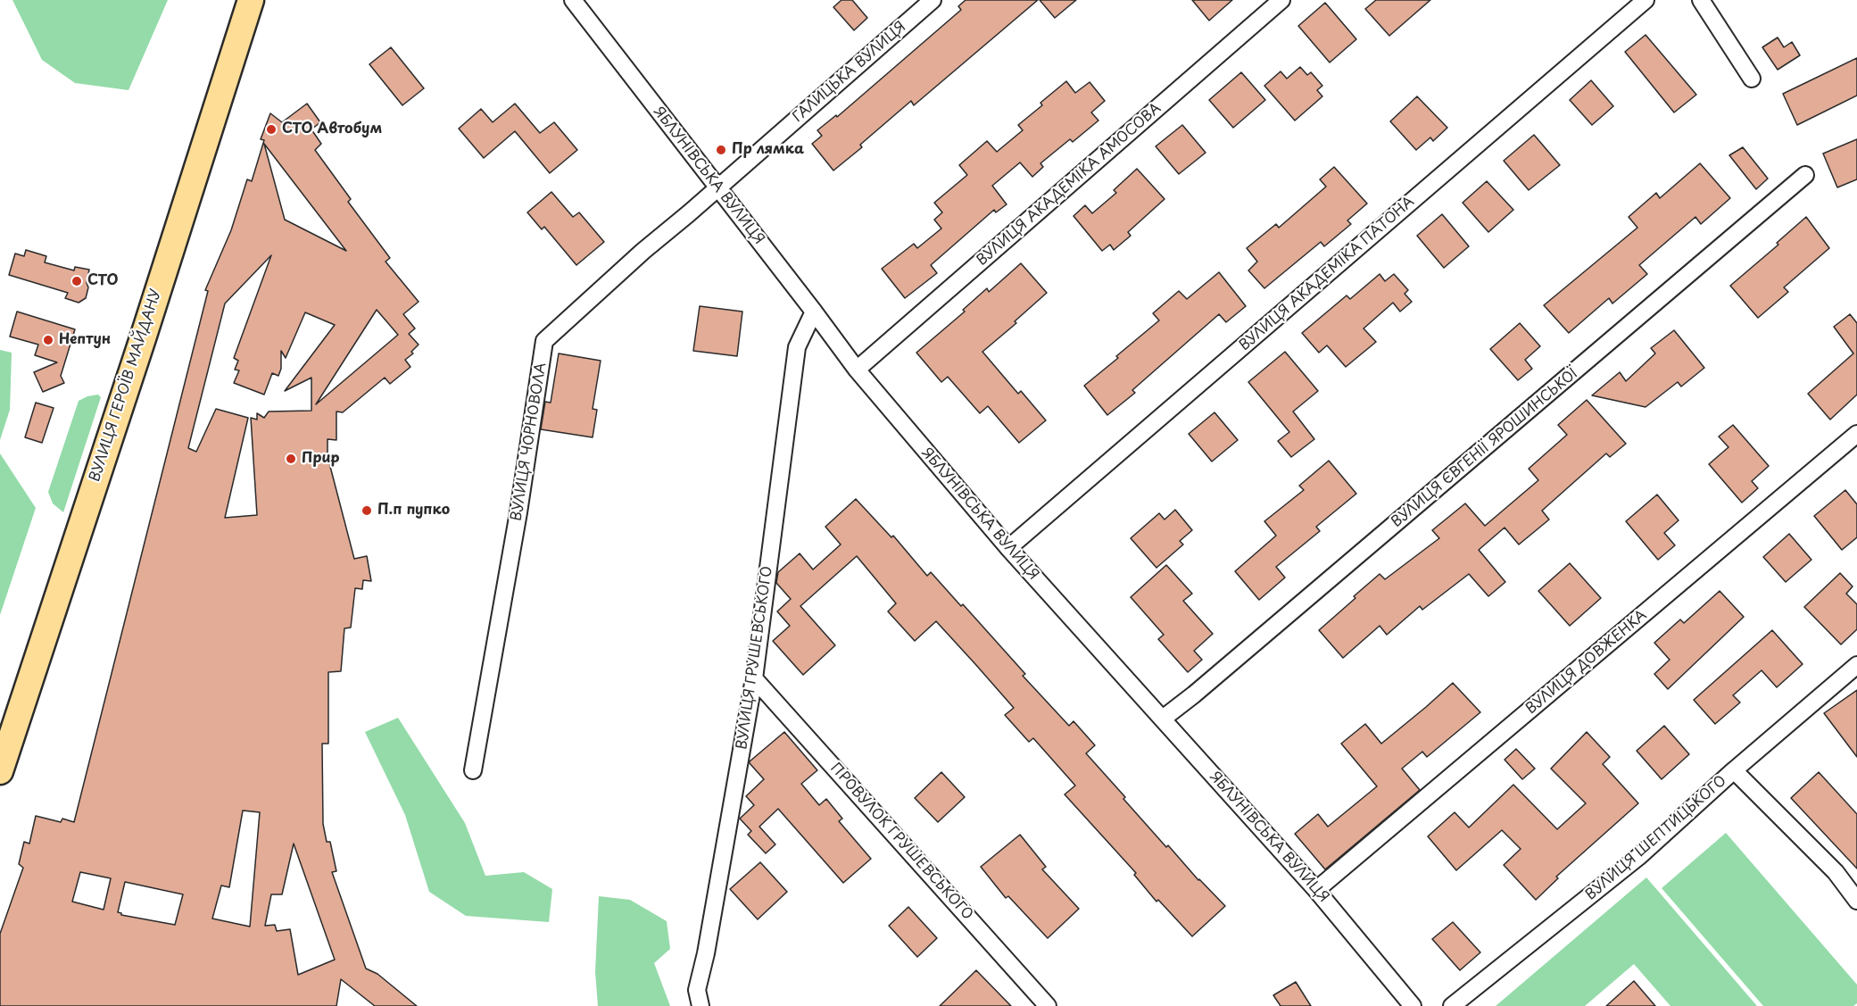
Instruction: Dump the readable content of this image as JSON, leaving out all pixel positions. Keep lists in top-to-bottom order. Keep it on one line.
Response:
{"streets":{"main road":["ВУЛИЦЯ ГЕРОЇВ МАЙДАНУ"],"street":["ГАЛИЦЬКА ВУЛИЦЯ","ЯБЛУНІВСЬКА ВУЛИЦЯ","ВУЛИЦЯ АКАДЕМІКА АМОСОВА","ВУЛИЦЯ АКАДЕМІКА ПАТОНА","ВУЛИЦЯ ЧОРНОВОЛА","ВУЛИЦЯ ЄВГЕНІЇ ЯРОШИНСЬКОЇ","ВУЛИЦЯ ГРУШЕВСЬКОГО","ВУЛИЦЯ ДОВЖЕНКА","ВУЛИЦЯ ШЕПТИЦЬКОГО","ПРОВУЛОК ГРУШЕВСЬКОГО"]},"crossings":[["ГАЛИЦЬКА ВУЛИЦЯ","ЯБЛУНІВСЬКА ВУЛИЦЯ"],["ГАЛИЦЬКА ВУЛИЦЯ","ВУЛИЦЯ ЧОРНОВОЛА"],["ЯБЛУНІВСЬКА ВУЛИЦЯ","ВУЛИЦЯ АКАДЕМІКА АМОСОВА"],["ЯБЛУНІВСЬКА ВУЛИЦЯ","ВУЛИЦЯ АКАДЕМІКА ПАТОНА"],["ЯБЛУНІВСЬКА ВУЛИЦЯ","ВУЛИЦЯ ЧОРНОВОЛА"],["ЯБЛУНІВСЬКА ВУЛИЦЯ","ВУЛИЦЯ ЄВГЕНІЇ ЯРОШИНСЬКОЇ"],["ЯБЛУНІВСЬКА ВУЛИЦЯ","ВУЛИЦЯ ГРУШЕВСЬКОГО"],["ЯБЛУНІВСЬКА ВУЛИЦЯ","ВУЛИЦЯ ДОВЖЕНКА"],["ВУЛИЦЯ ГРУШЕВСЬКОГО","ПРОВУЛОК ГРУШЕВСЬКОГО"]],"places":["СТО Автобум","Пр лямка","СТО","Нептун","Прир","П.п пупко"]}
